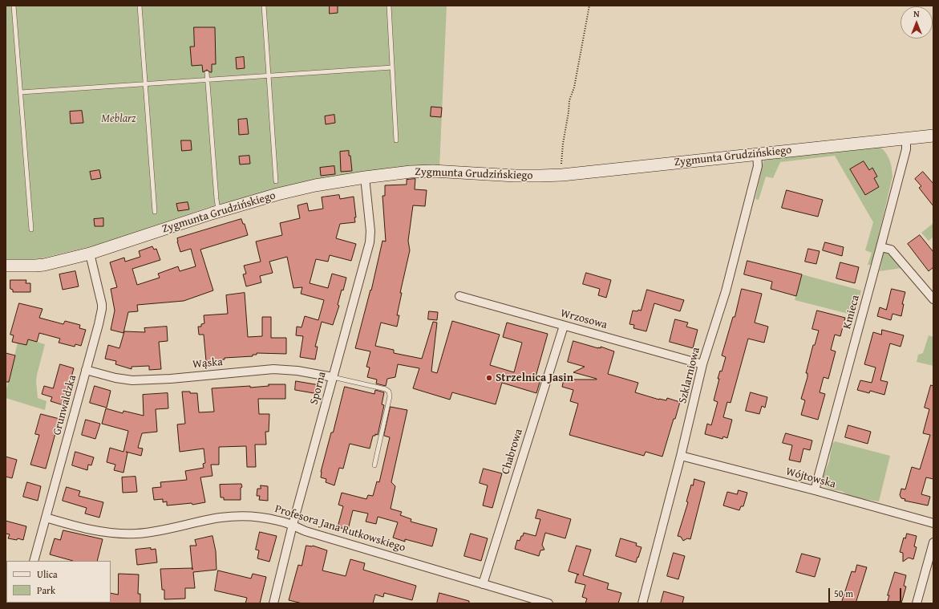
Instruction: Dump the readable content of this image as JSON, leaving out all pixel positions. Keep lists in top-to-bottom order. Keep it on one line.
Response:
{"streets":{"street":["Zygmunta Grudzińskiego","Kmieca","Wrzosowa","Wąska","Szklarniowa","Sporna","Grunwaldzka","Chabrowa","Wójtowska","Profesora Jana Rutkowskiego"]},"crossings":[["Zygmunta Grudzińskiego","Kmieca"],["Zygmunta Grudzińskiego","Szklarniowa"],["Zygmunta Grudzińskiego","Sporna"],["Zygmunta Grudzińskiego","Grunwaldzka"],["Kmieca","Wójtowska"],["Wrzosowa","Szklarniowa"],["Wrzosowa","Chabrowa"],["Wąska","Sporna"],["Wąska","Grunwaldzka"],["Szklarniowa","Wójtowska"],["Sporna","Profesora Jana Rutkowskiego"],["Grunwaldzka","Profesora Jana Rutkowskiego"],["Chabrowa","Profesora Jana Rutkowskiego"]],"parks":["Meblarz"],"places":["Strzelnica Jasin"],"legend":["Ulica","Park"],"scale_bar":"50 m","north":"top"}
